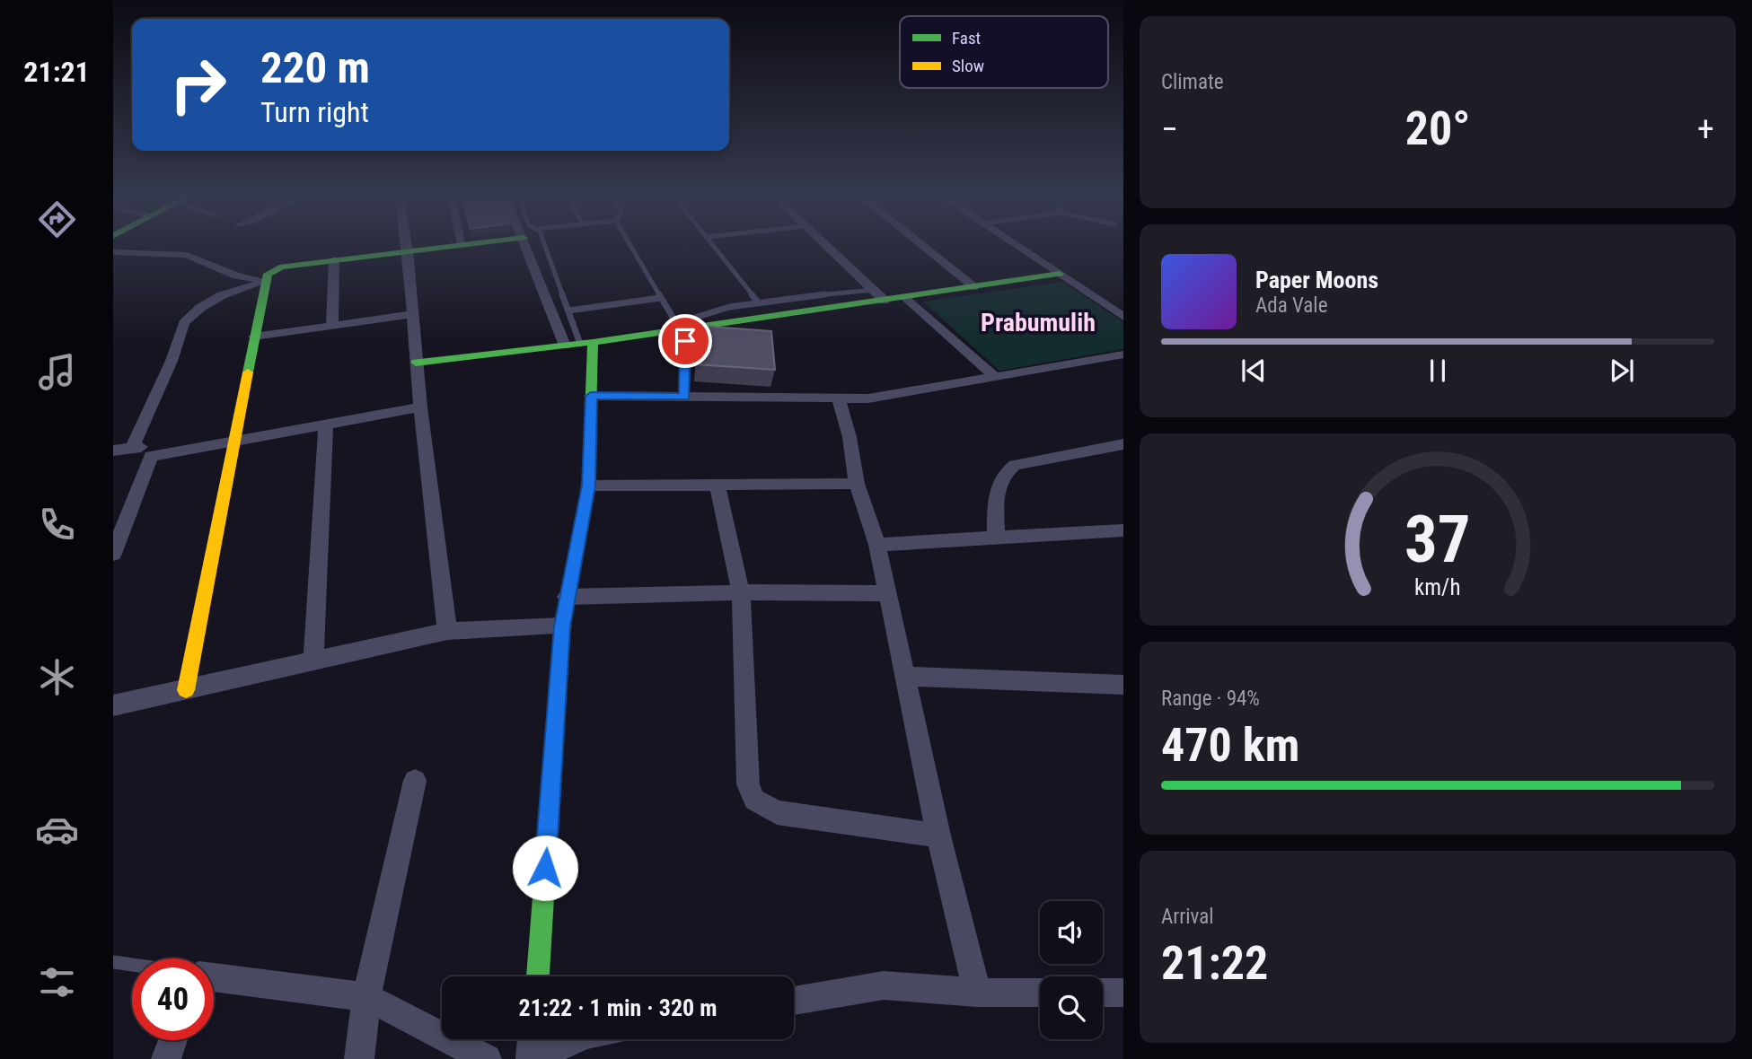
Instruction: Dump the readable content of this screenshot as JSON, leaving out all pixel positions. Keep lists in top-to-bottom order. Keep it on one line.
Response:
{"districts":["Prabumulih"],"legend":["Fast","Slow"],"page":{"tabs":"21:21","tile":["Climate",["Range · 94%","470 km"],["Arrival","21:22"]],"turn":["220 m","Turn right"],"heat":["−","20°","+"],"song":["Paper Moons","Ada Vale"],"limit":"40","trip":"21:22 · 1 min · 320 m","gauge":["37","km/h"]}}
